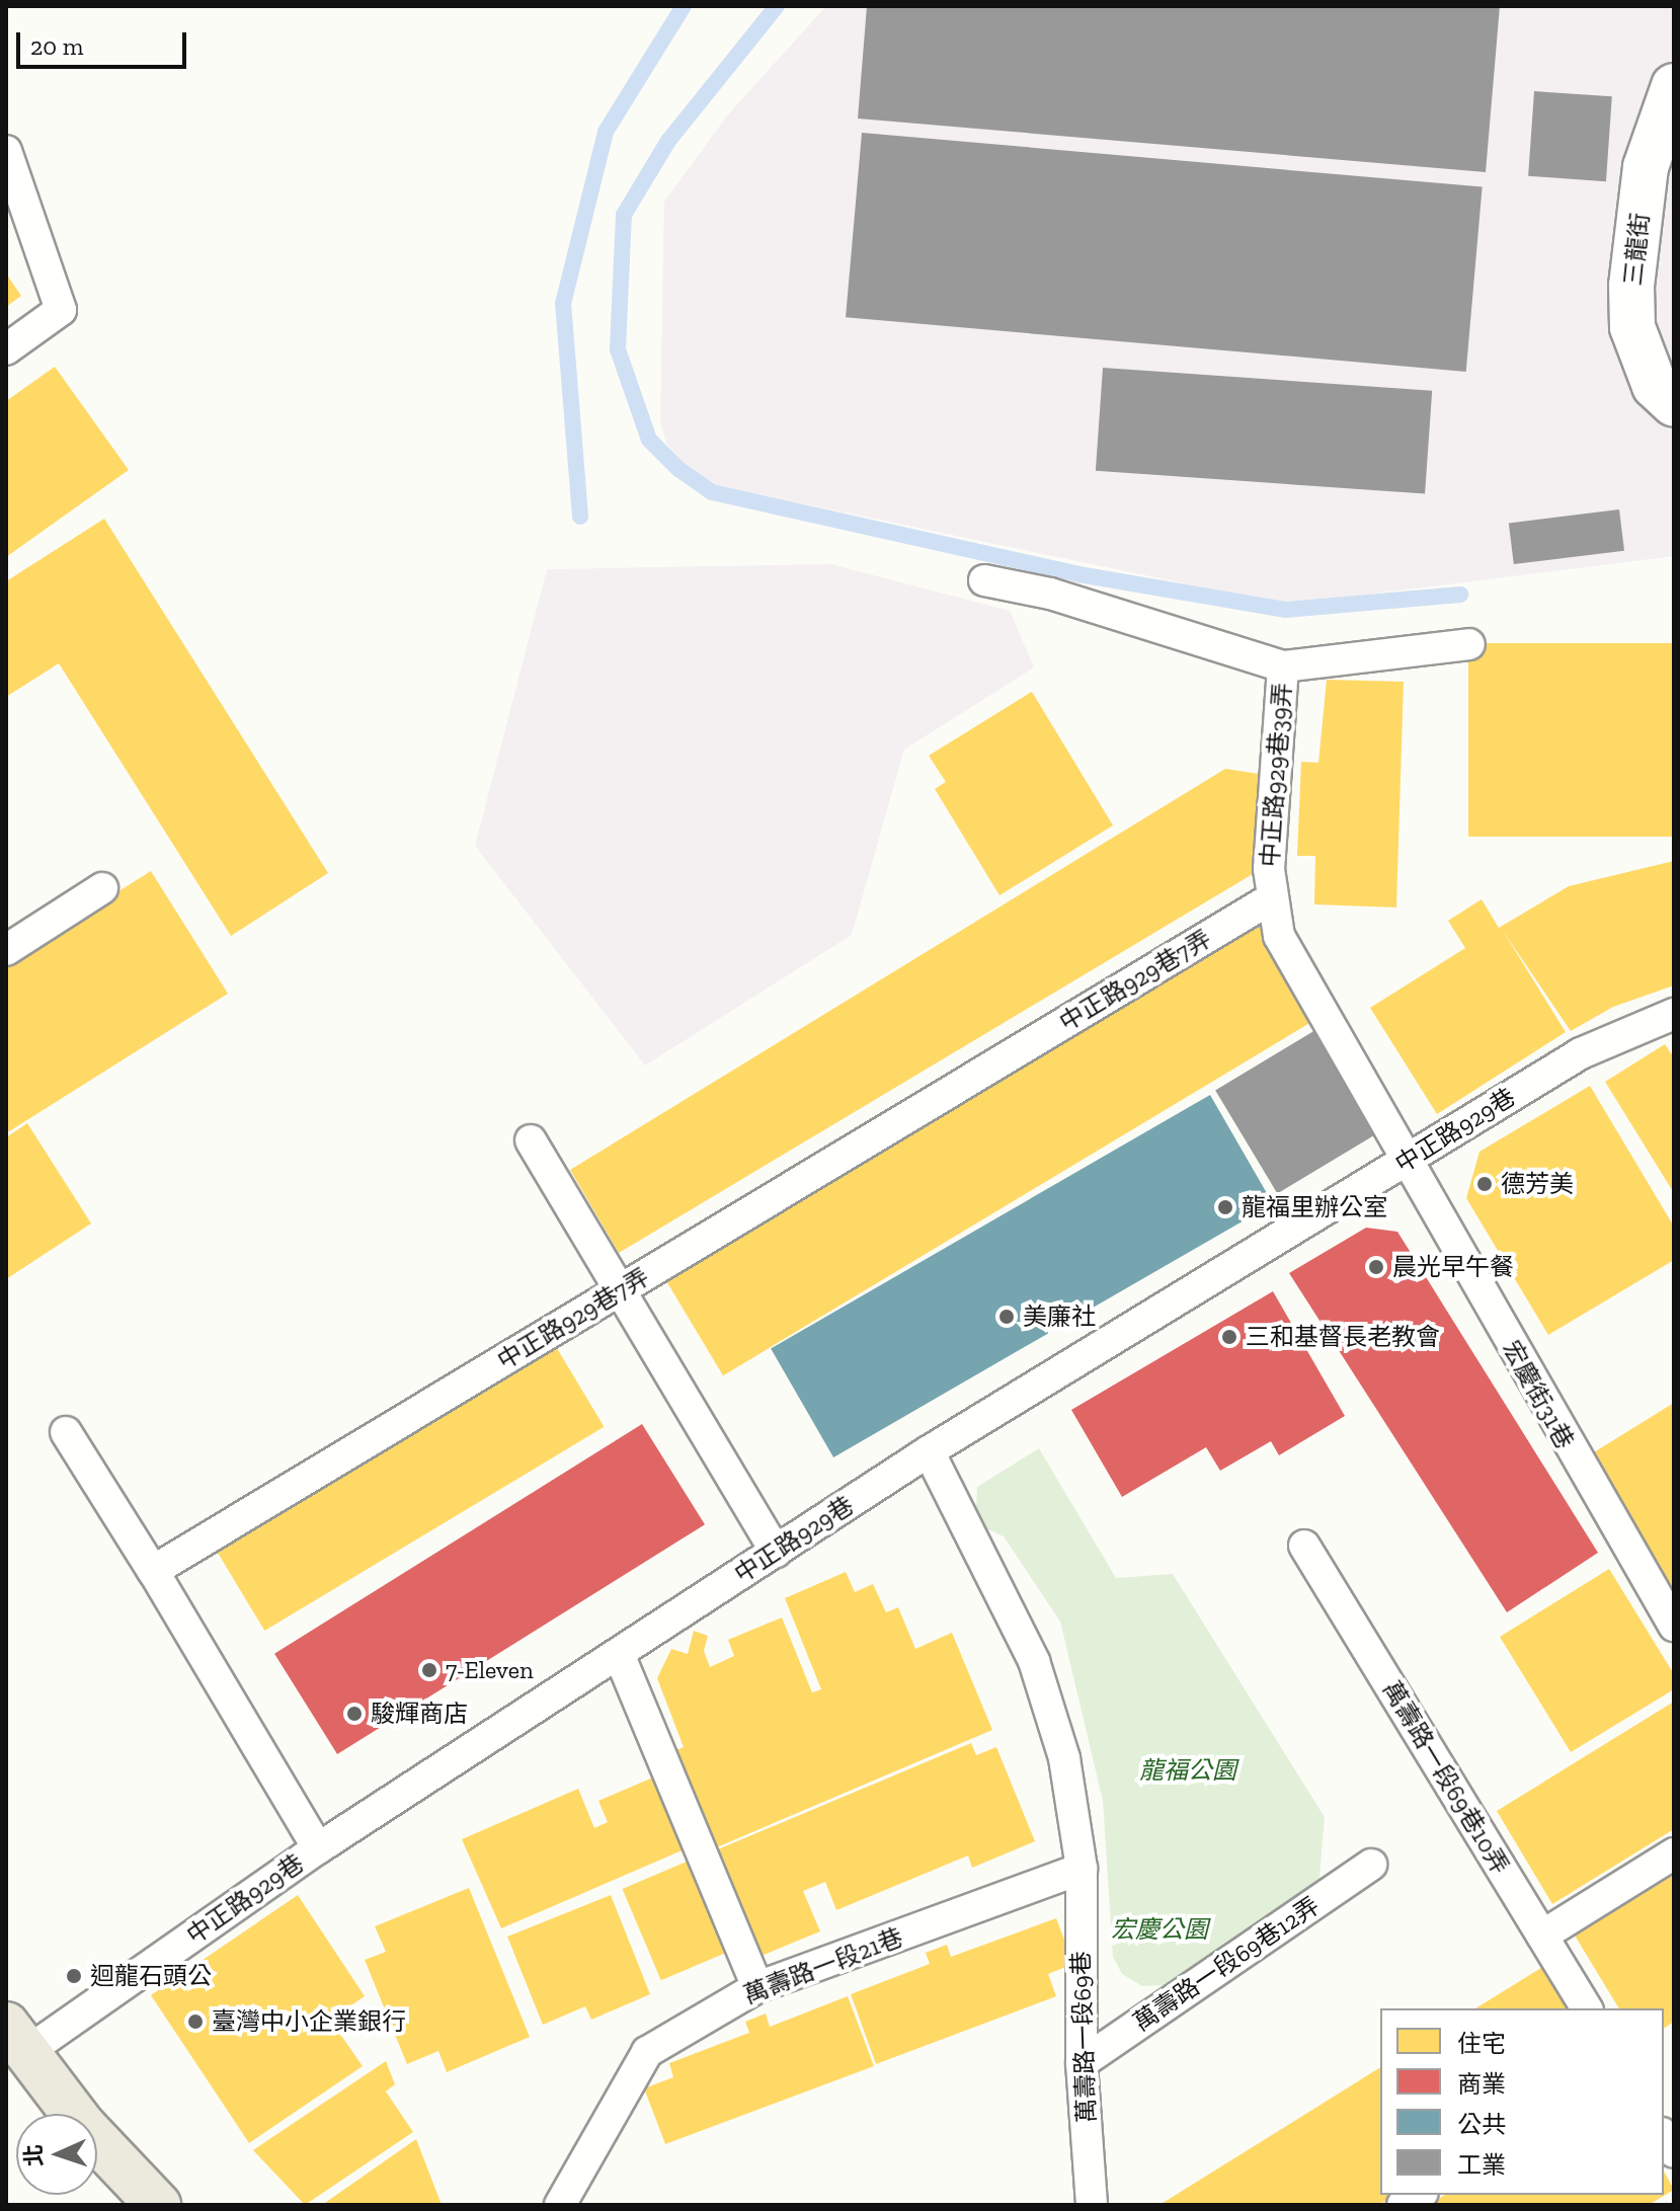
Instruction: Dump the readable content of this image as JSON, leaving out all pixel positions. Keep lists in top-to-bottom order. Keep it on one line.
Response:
{"streets":{"street":["三龍街"],"lane":["中正路929巷39弄","中正路929巷7弄","中正路929巷","宏慶街31巷","萬壽路一段69巷10弄","萬壽路一段69巷12弄","萬壽路一段21巷","萬壽路一段69巷"]},"crossings":[["中正路929巷39弄","中正路929巷7弄"],["中正路929巷39弄","中正路929巷"],["中正路929巷39弄","宏慶街31巷"],["中正路929巷","宏慶街31巷"],["中正路929巷","萬壽路一段69巷"],["萬壽路一段69巷12弄","萬壽路一段69巷"],["萬壽路一段21巷","萬壽路一段69巷"]],"parks":["龍福公園","宏慶公園"],"places":["德芳美","龍福里辦公室","晨光早午餐","美廉社","三和基督長老教會","7-Eleven","駿輝商店","迴龍石頭公","臺灣中小企業銀行"],"legend":["住宅","商業","公共","工業"],"scale_bar":"20 m","north":"left"}
